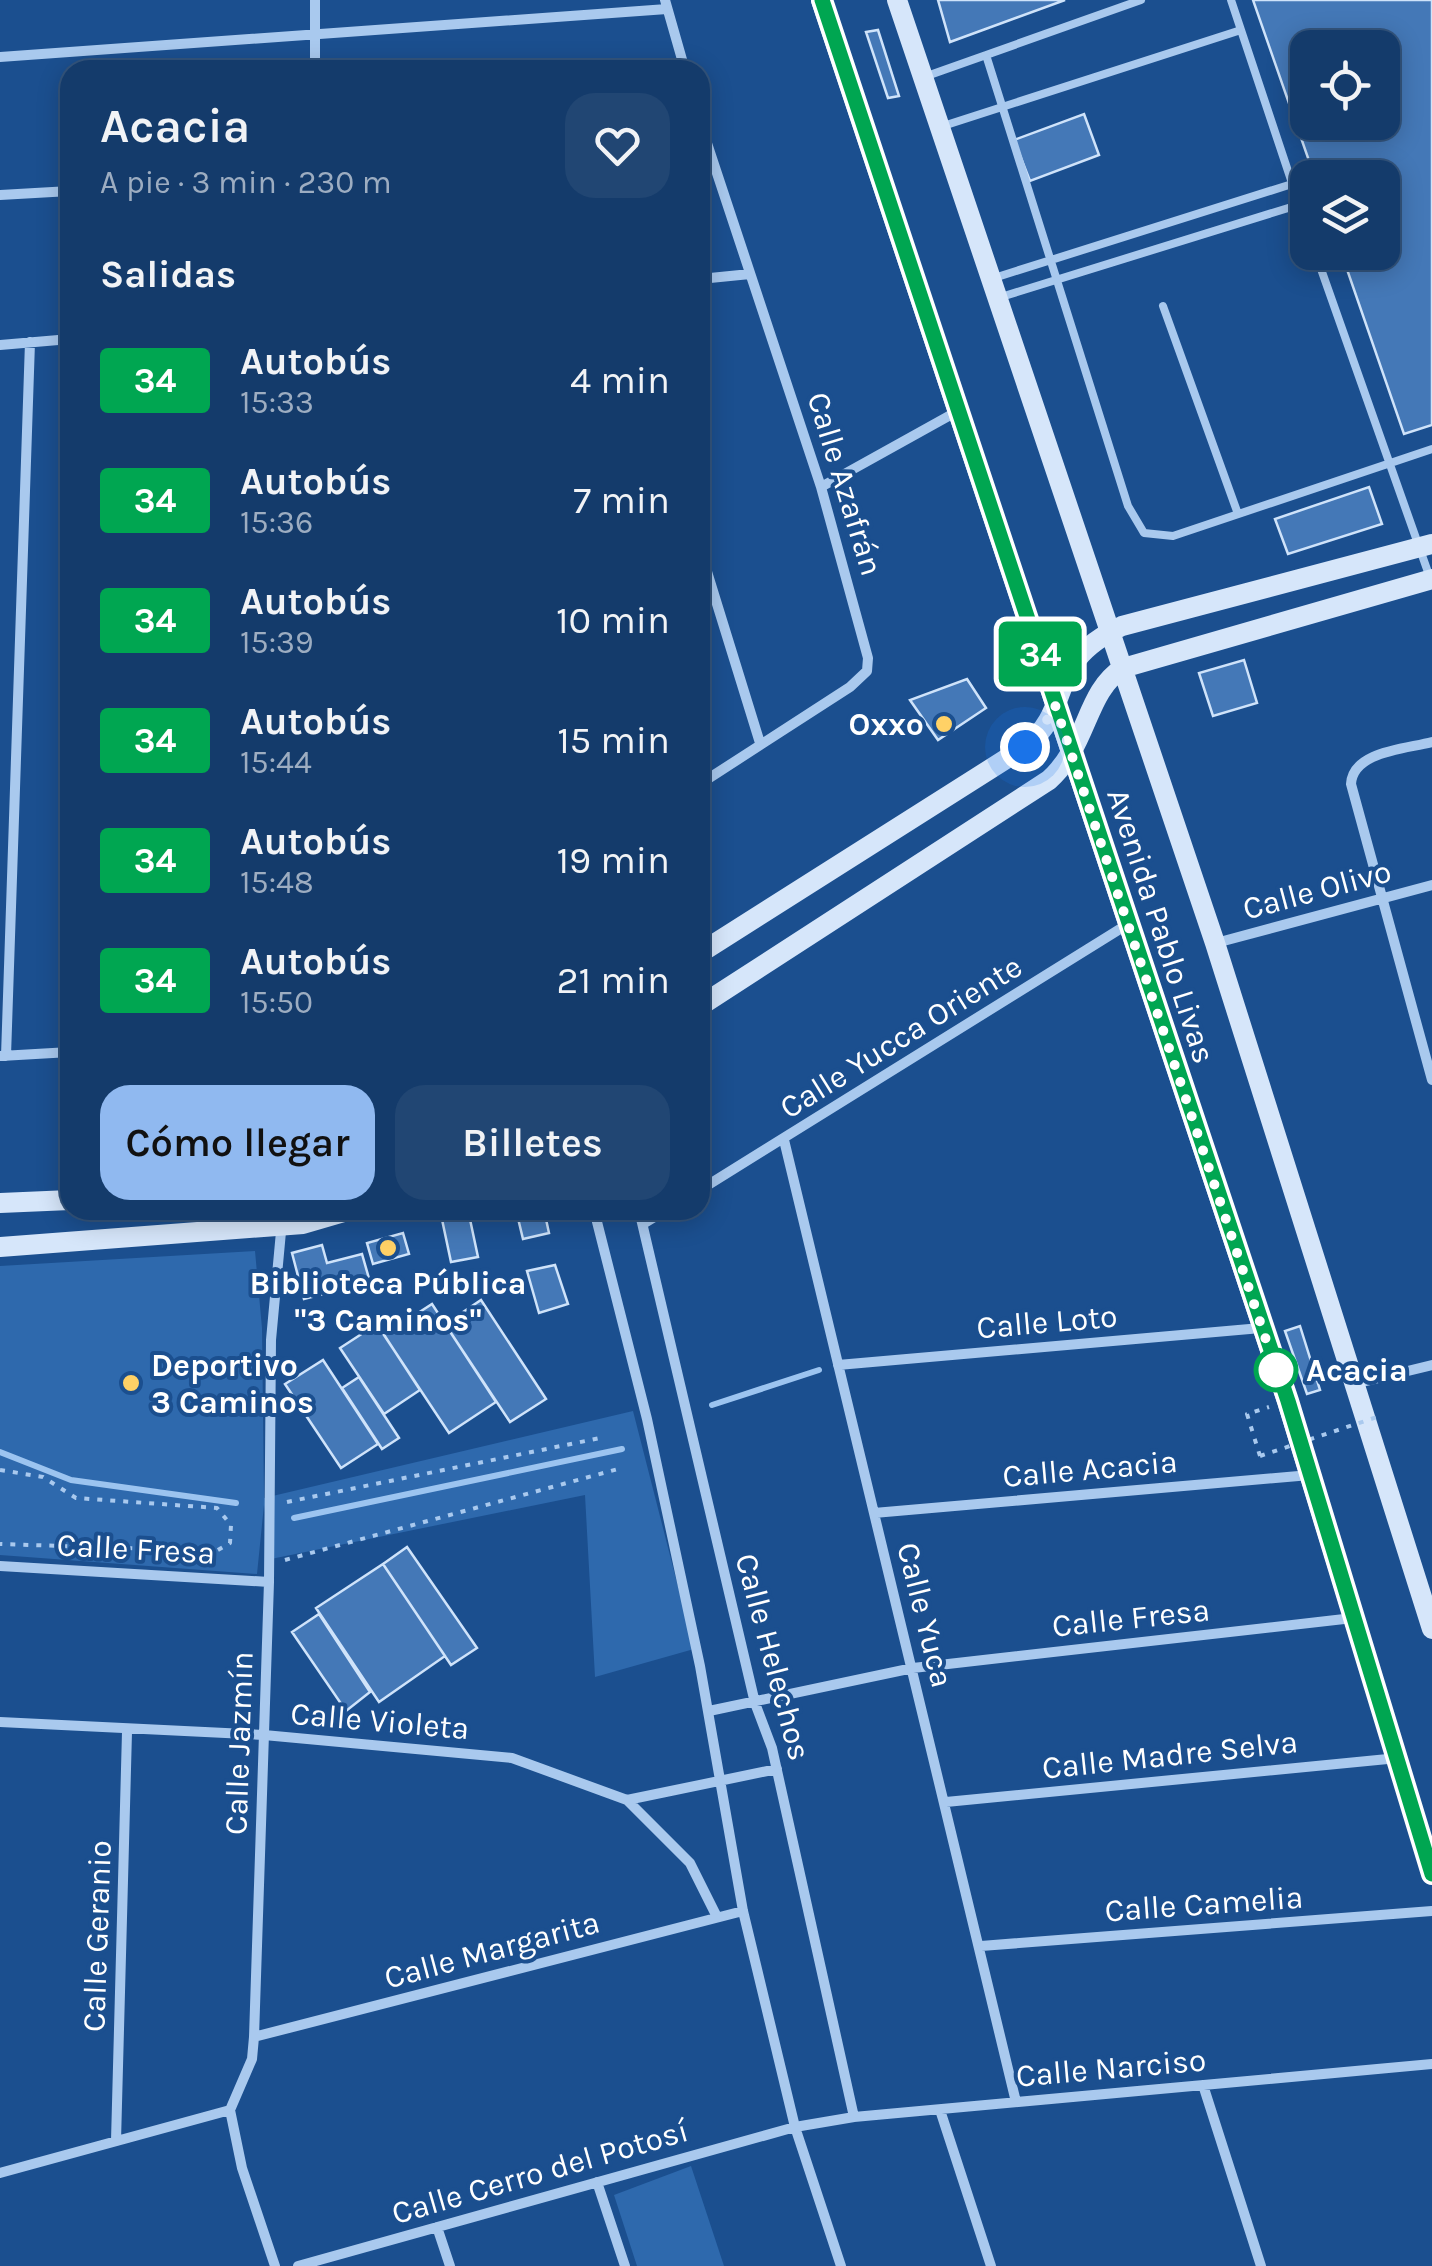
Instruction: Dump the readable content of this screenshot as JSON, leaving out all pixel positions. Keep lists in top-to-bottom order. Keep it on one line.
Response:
{"streets":{"main road":["Avenida Pablo Livas"],"street":["Calle Azafrán","Calle Olivo","Calle Yucca Oriente","Calle Loto","Calle Acacia","Calle Fresa","Calle Yuca","Calle Helechos","Calle Violeta","Calle Jazmín","Calle Madre Selva","Calle Camelia","Calle Geranio","Calle Margarita","Calle Narciso","Calle Cerro del Potosí"]},"crossings":[["Calle Olivo","Avenida Pablo Livas"],["Avenida Pablo Livas","Calle Yucca Oriente"],["Avenida Pablo Livas","Calle Loto"],["Avenida Pablo Livas","Calle Acacia"],["Avenida Pablo Livas","Calle Fresa"],["Avenida Pablo Livas","Calle Madre Selva"],["Calle Yucca Oriente","Calle Yuca"],["Calle Loto","Calle Yuca"],["Calle Acacia","Calle Yuca"],["Calle Fresa","Calle Yuca"],["Calle Fresa","Calle Helechos"],["Calle Fresa","Calle Jazmín"],["Calle Yuca","Calle Madre Selva"],["Calle Yuca","Calle Camelia"],["Calle Yuca","Calle Narciso"],["Calle Helechos","Calle Violeta"],["Calle Helechos","Calle Narciso"],["Calle Violeta","Calle Jazmín"],["Calle Violeta","Calle Geranio"],["Calle Violeta","Calle Margarita"],["Calle Jazmín","Calle Margarita"],["Calle Narciso","Calle Cerro del Potosí"]],"places":["Oxxo","Biblioteca Pública \"3 Caminos\"","Acacia","Deportivo 3 Caminos"],"lines":["bus line 34"],"page":{"on_map":"34","heading":[["Acacia","A pie · 3 min · 230 m"],"Salidas"],"list":[{"mark":"34","name":"Autobús","note":"15:33","value":"4 min"},{"mark":"34","name":"Autobús","note":"15:36","value":"7 min"},{"mark":"34","name":"Autobús","note":"15:39","value":"10 min"},{"mark":"34","name":"Autobús","note":"15:44","value":"15 min"},{"mark":"34","name":"Autobús","note":"15:48","value":"19 min"},{"mark":"34","name":"Autobús","note":"15:50","value":"21 min"}],"buttons":["Cómo llegar","Billetes"]}}
